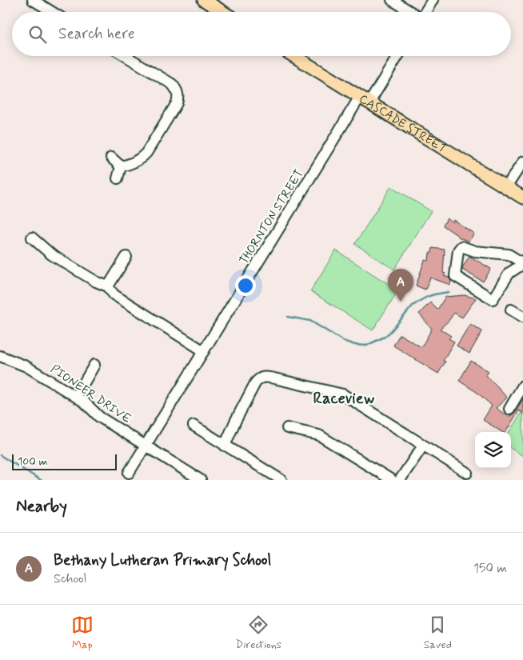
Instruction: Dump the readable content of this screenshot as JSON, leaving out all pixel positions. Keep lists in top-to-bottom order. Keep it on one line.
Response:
{"streets":{"main road":["CASCADE STREET"],"street":["THORNTON STREET","PIONEER DRIVE"]},"crossings":[["CASCADE STREET","THORNTON STREET"],["THORNTON STREET","PIONEER DRIVE"]],"districts":["Raceview"],"scale_bar":"100 m","page":{"search":"Search here","pins":"A","scale":"100 m","heading":"Nearby","list":[{"mark":"A","name":"Bethany Lutheran Primary School","note":"School","value":"150 m"}],"nav":["Map","Directions","Saved"]}}
